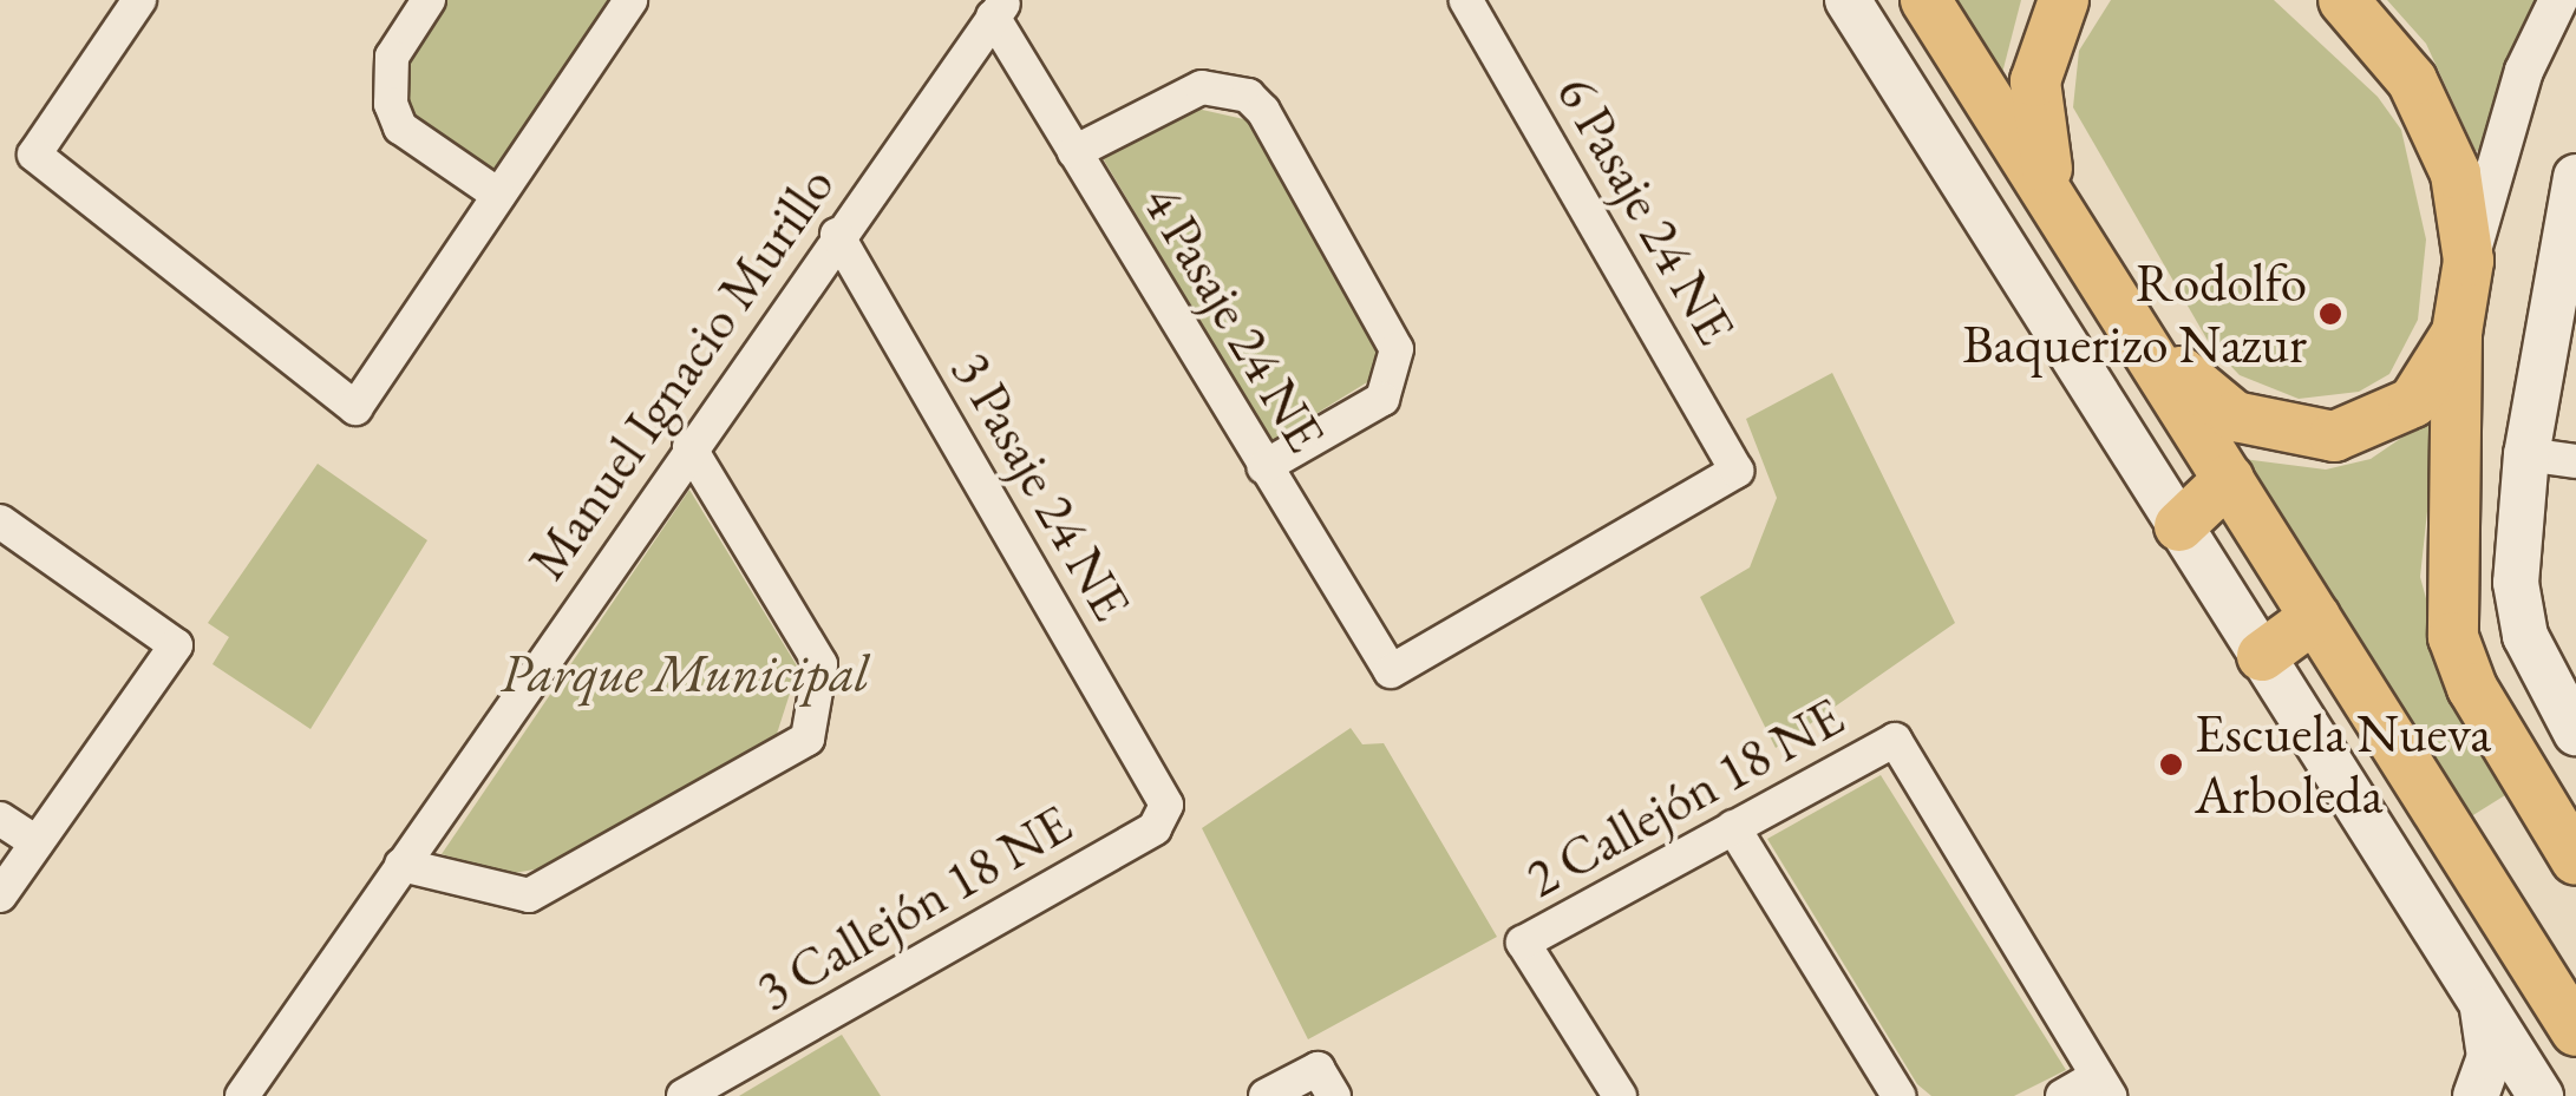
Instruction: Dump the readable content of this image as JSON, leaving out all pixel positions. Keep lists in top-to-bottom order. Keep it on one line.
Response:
{"streets":{"street":["6 Pasaje 24 NE","4 Pasaje 24 NE","Manuel Ignacio Murillo","3 Pasaje 24 NE","2 Callejón 18 NE","3 Callejón 18 NE"]},"crossings":[["6 Pasaje 24 NE","4 Pasaje 24 NE"],["4 Pasaje 24 NE","Manuel Ignacio Murillo"],["Manuel Ignacio Murillo","3 Pasaje 24 NE"],["3 Pasaje 24 NE","3 Callejón 18 NE"]],"parks":["Parque Municipal"],"places":["Rodolfo Baquerizo Nazur","Escuela Nueva Arboleda"]}
